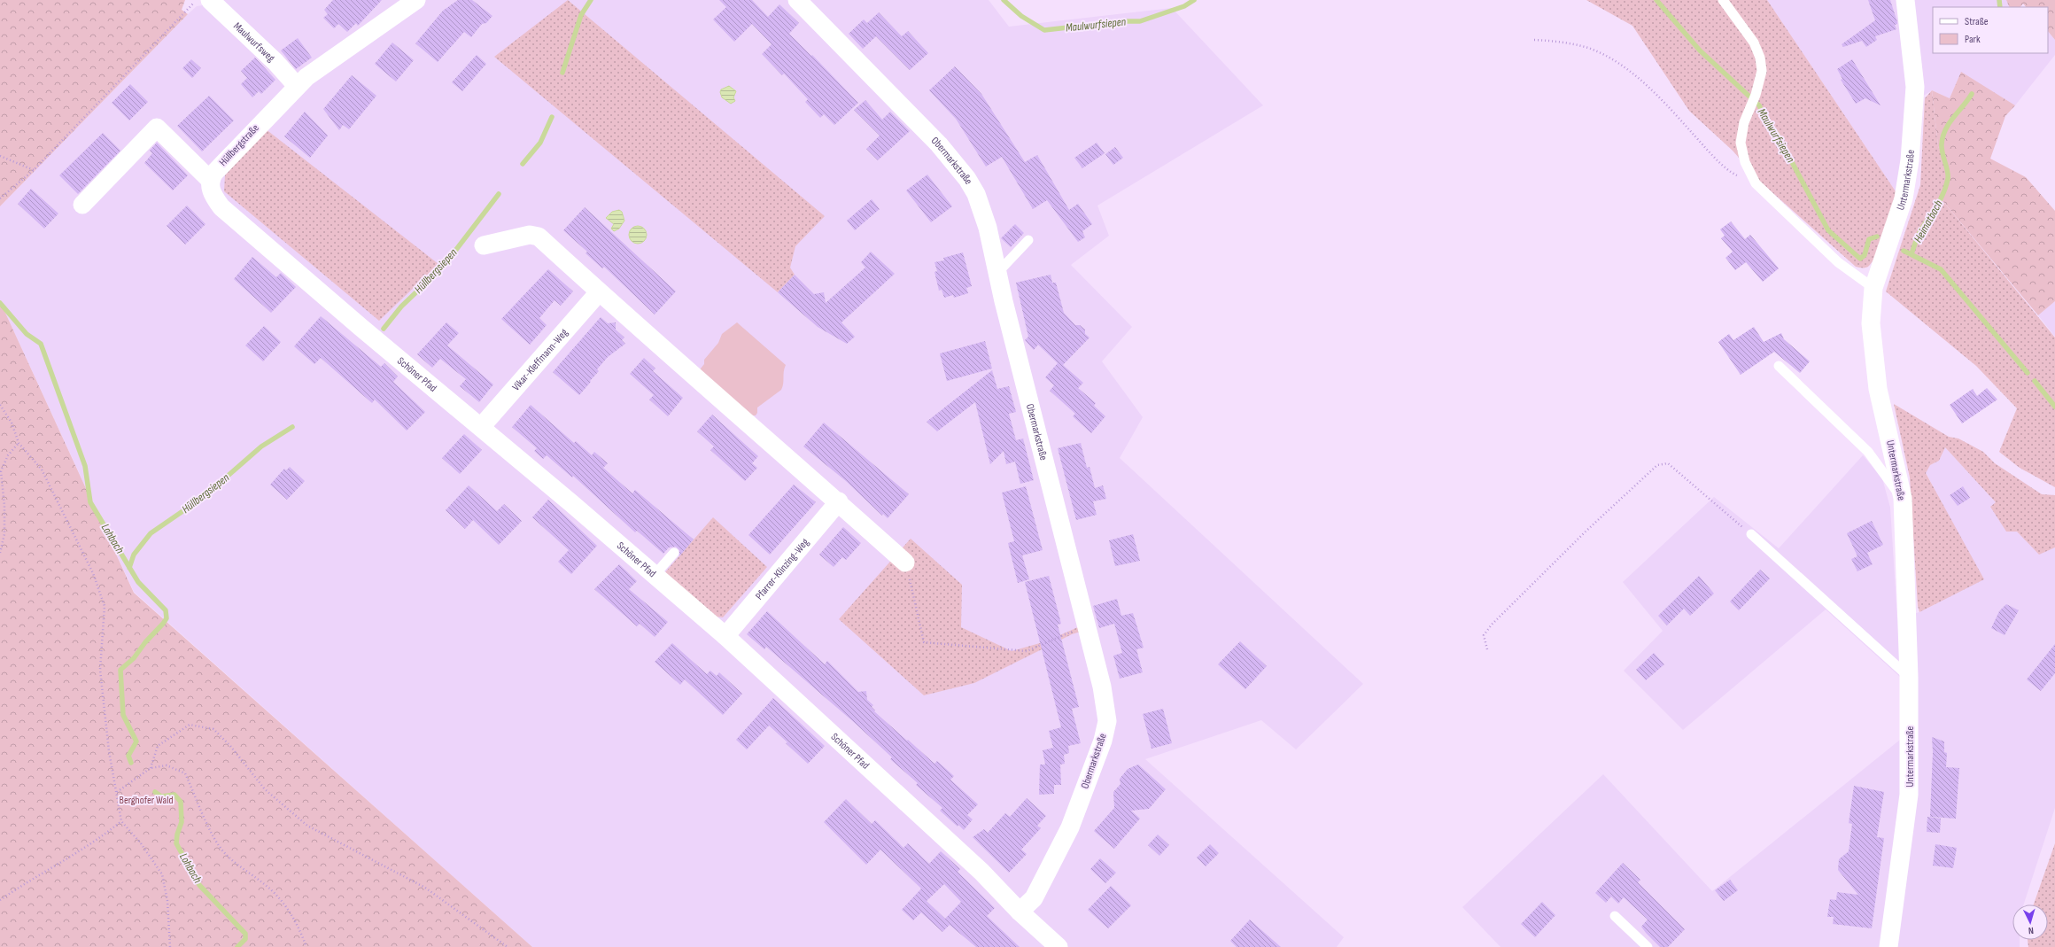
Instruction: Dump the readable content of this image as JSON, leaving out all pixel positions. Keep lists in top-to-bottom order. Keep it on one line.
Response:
{"streets":{"street":["Maulwurfsweg","Hüllbergstraße","Obermarkstraße","Untermarkstraße","Vikar-Kleffmann-Weg","Schöner Pfad","Pfarrer-Klinzing-Weg"]},"crossings":[["Maulwurfsweg","Hüllbergstraße"],["Hüllbergstraße","Schöner Pfad"],["Obermarkstraße","Schöner Pfad"],["Vikar-Kleffmann-Weg","Schöner Pfad"],["Schöner Pfad","Pfarrer-Klinzing-Weg"]],"water":["Maulwurfsiepen","Heimatbach","Hüllbergsiepen","Lohbach"],"parks":["Berghofer Wald"],"legend":["Straße","Park"],"north":"bottom"}
